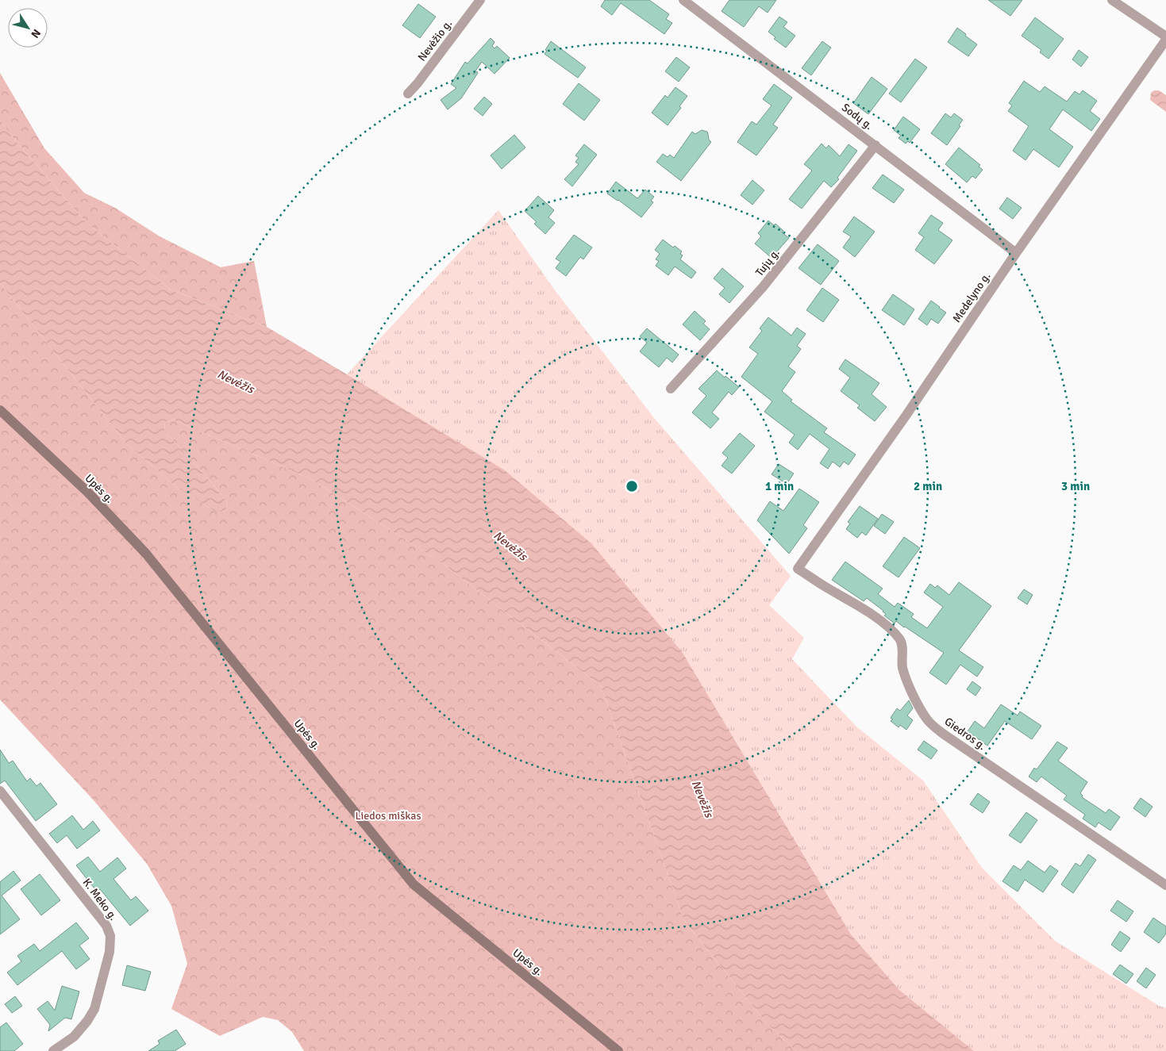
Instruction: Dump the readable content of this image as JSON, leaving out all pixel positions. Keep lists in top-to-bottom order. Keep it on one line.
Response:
{"streets":{"main road":["Upės g."],"street":["Nevėžio g.","Sodų g.","Tujų g.","Medelyno g.","Giedros g.","K. Meko g."]},"crossings":[["Sodų g.","Tujų g."],["Sodų g.","Medelyno g."],["Medelyno g.","Giedros g."]],"water":["Nevėžis"],"parks":["Liedos miškas"],"north":"bottom right","rings":["1 min","2 min","3 min"]}
